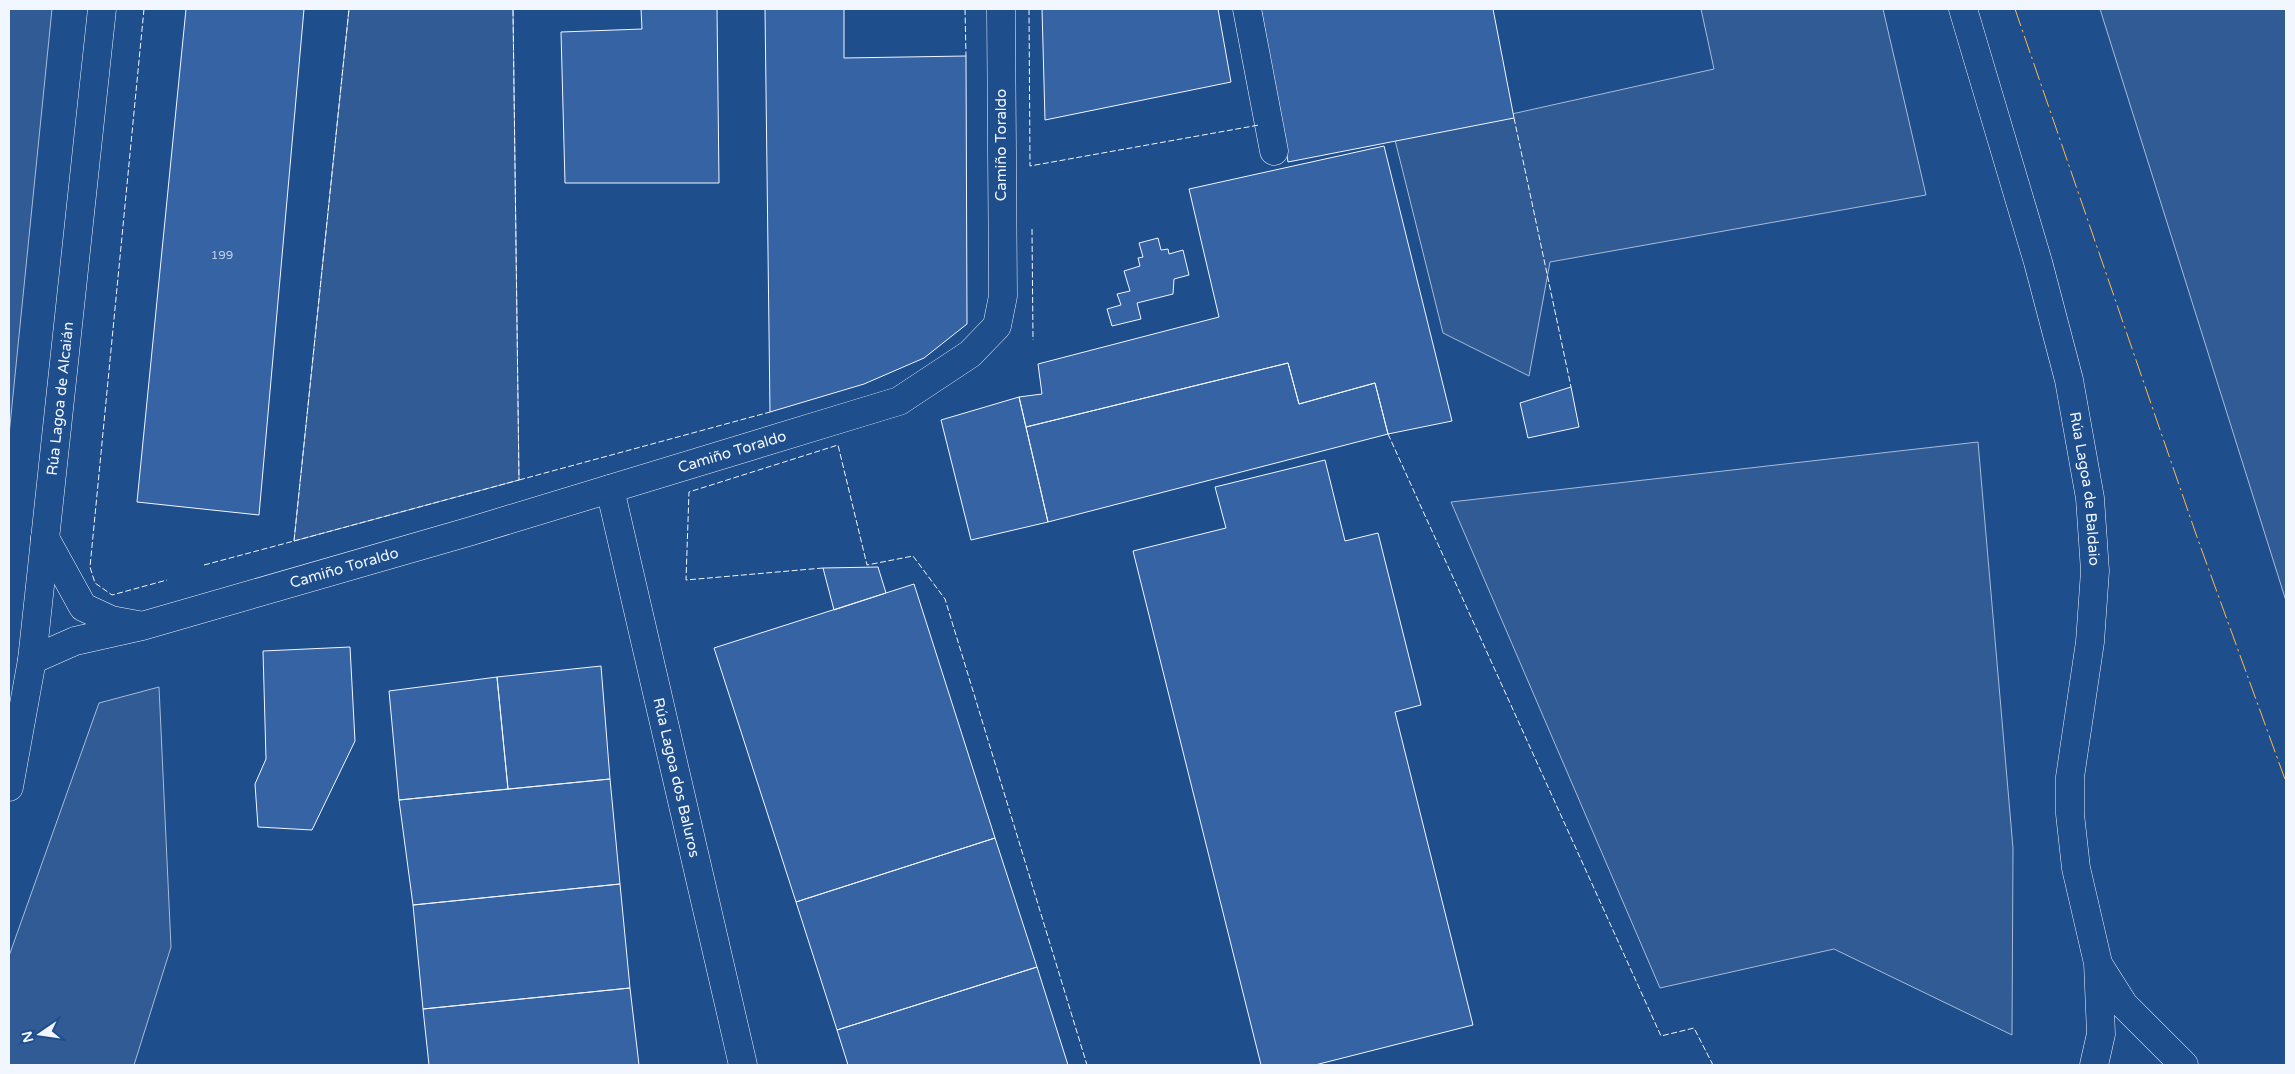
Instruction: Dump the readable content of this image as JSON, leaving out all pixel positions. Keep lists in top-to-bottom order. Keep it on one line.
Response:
{"streets":{"street":["Camiño Toraldo","Rúa Lagoa de Alcaián","Rúa Lagoa de Baldaio","Rúa Lagoa dos Baluros"]},"crossings":[["Camiño Toraldo","Rúa Lagoa de Alcaián"],["Camiño Toraldo","Rúa Lagoa dos Baluros"]],"house_numbers":["199"],"north":"left"}
